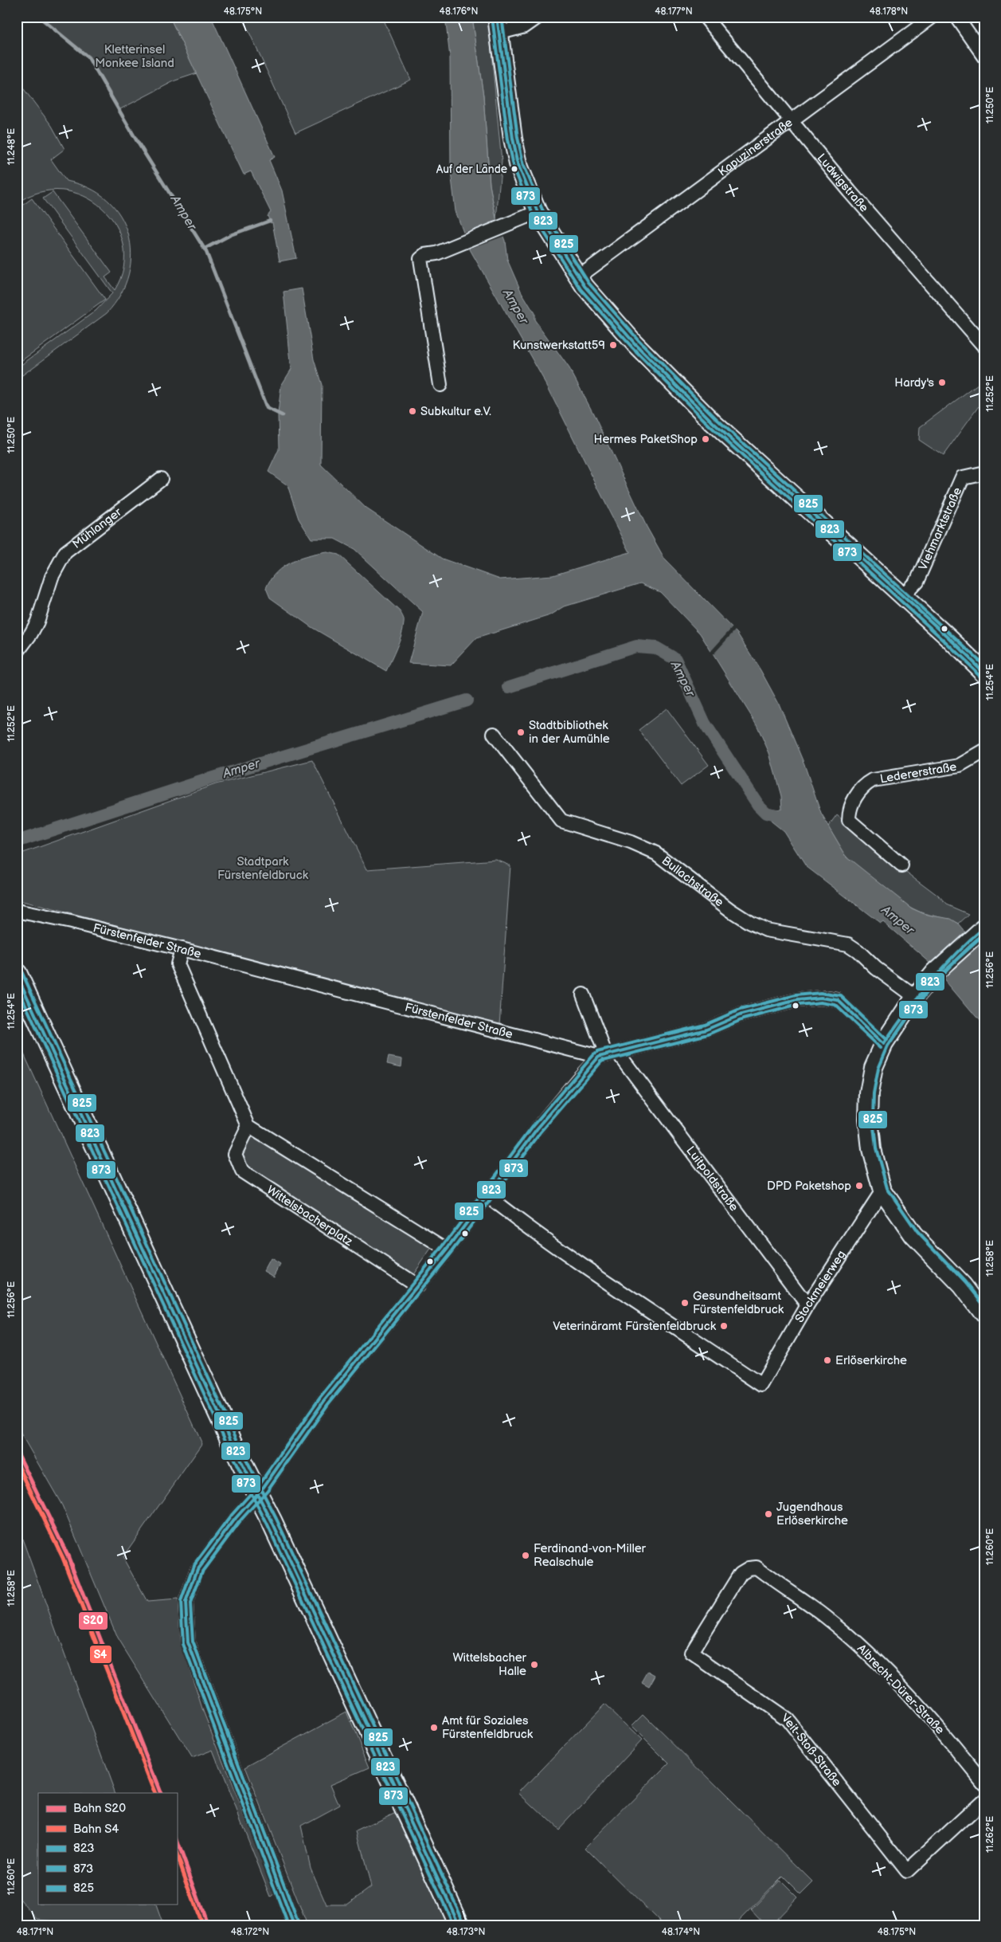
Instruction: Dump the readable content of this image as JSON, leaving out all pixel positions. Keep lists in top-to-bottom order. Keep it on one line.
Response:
{"streets":{"street":["Kapuzinerstraße","Ludwigstraße","Mühlanger","Viehmarktstraße","Ledererstraße","Bullachstraße","Fürstenfelder Straße","Luitpoldstraße","Wittelsbacherplatz","Stockmeierweg","Albrecht-Dürer-Straße","Veit-Stoß-Straße"]},"crossings":[["Kapuzinerstraße","Ludwigstraße"],["Fürstenfelder Straße","Luitpoldstraße"],["Luitpoldstraße","Stockmeierweg"],["Albrecht-Dürer-Straße","Veit-Stoß-Straße"]],"water":["Amper"],"parks":["Kletterinsel Monkee Island","Stadtpark Fürstenfeldbruck"],"places":["Auf der Lände","Kunstwerkstatt59","Hardy's","Subkultur e.V.","Hermes PaketShop","Stadtbibliothek in der Aumühle","DPD Paketshop","Gesundheitsamt Fürstenfeldbruck","Veterinäramt Fürstenfeldbruck","Erlöserkirche","Jugendhaus Erlöserkirche","Ferdinand-von-Miller Realschule","Wittelsbacher Halle","Amt für Soziales Fürstenfeldbruck"],"lines":["transit line 823","transit line 825","transit line 873","rail line S20","rail line S4"],"legend":["Bahn S20","Bahn S4","823","873","825"],"coordinates":["48.175°N","48.176°N","48.177°N","48.178°N","11.250°E","11.248°E","11.252°E","11.254°E","11.256°E","11.258°E","11.260°E","11.262°E","48.171°N","48.172°N","48.173°N","48.174°N"]}
